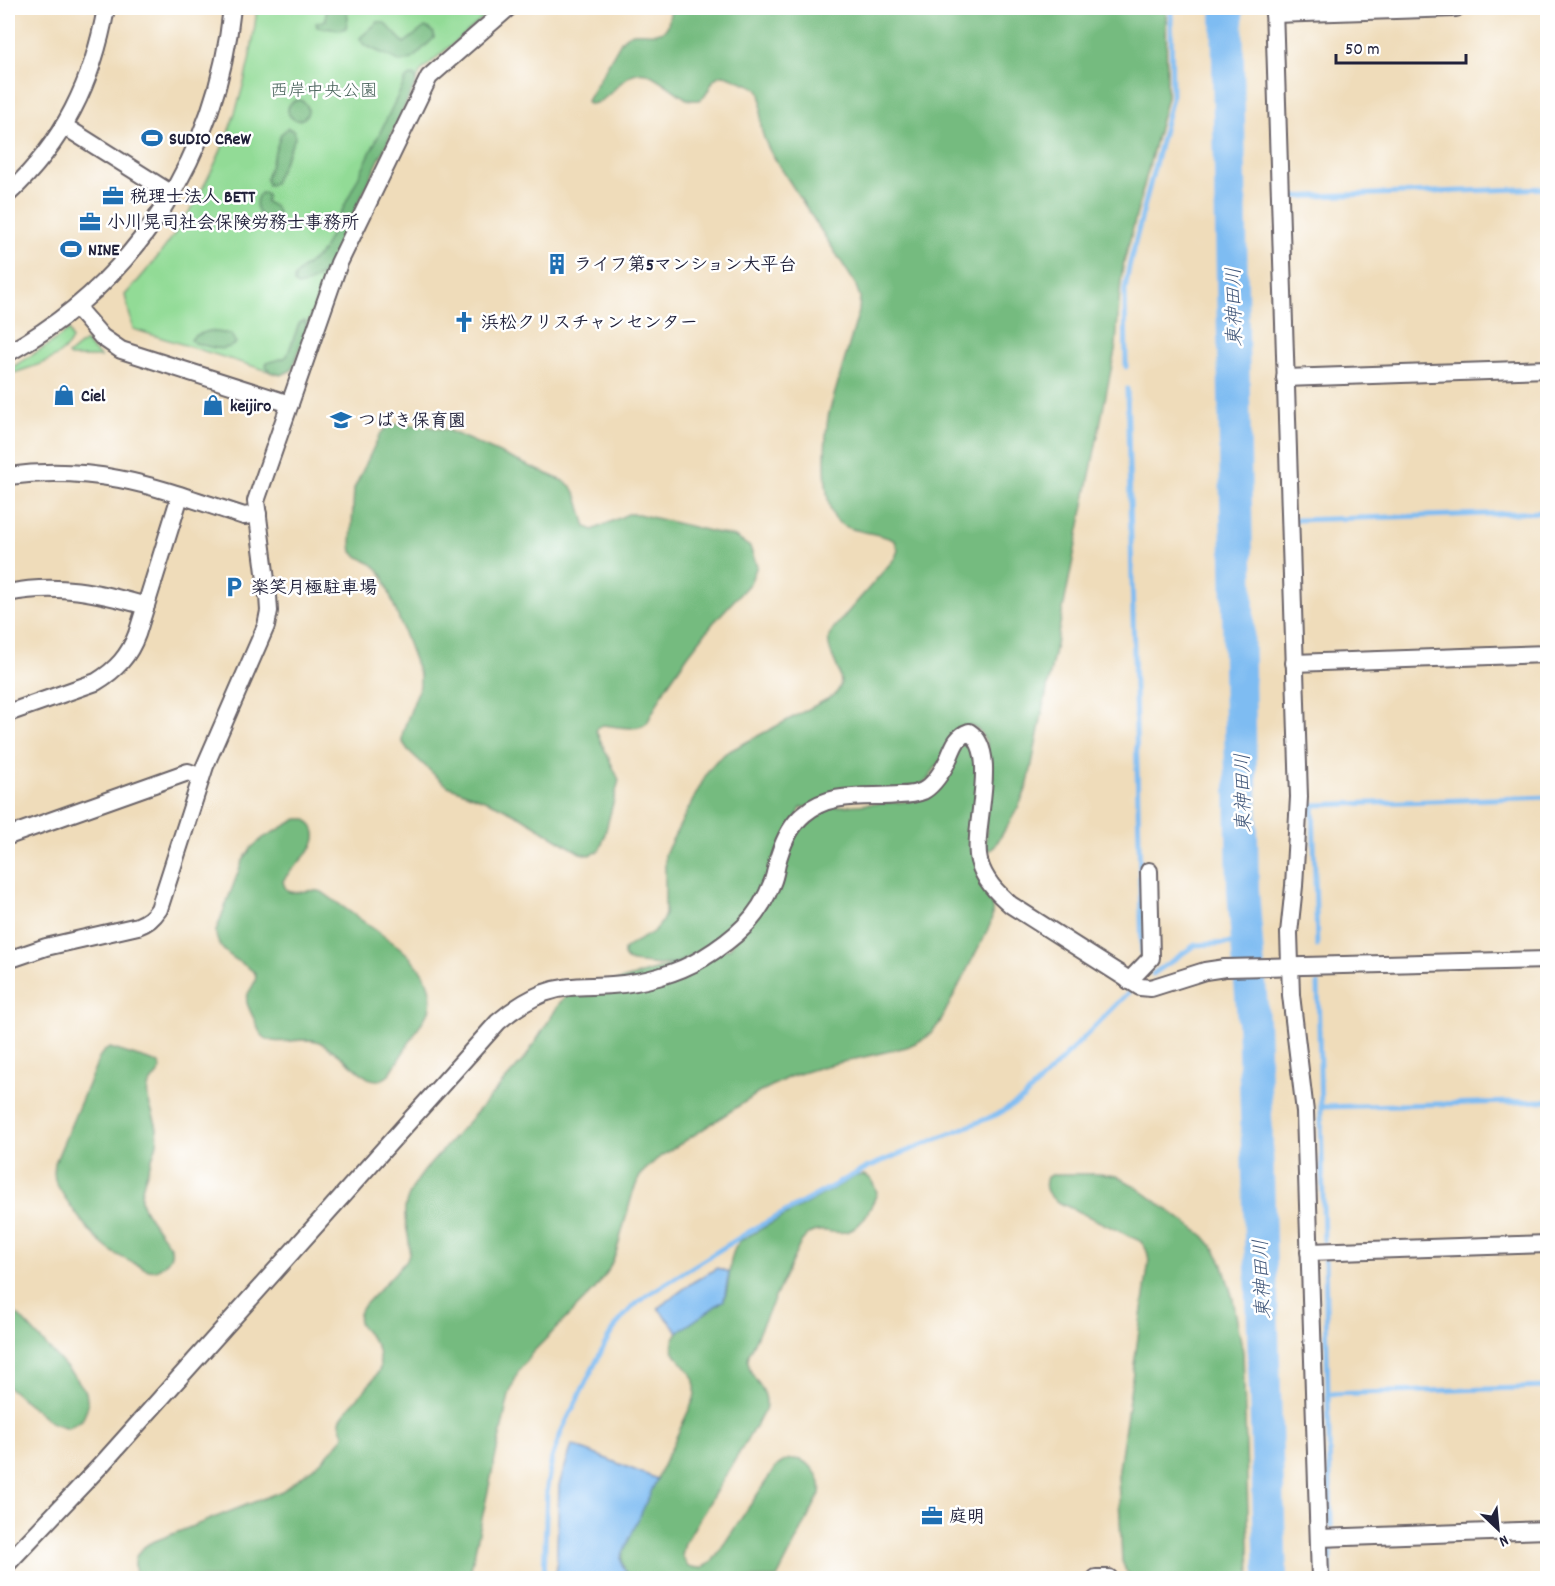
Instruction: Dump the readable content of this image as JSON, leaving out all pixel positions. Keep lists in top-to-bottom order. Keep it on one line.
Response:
{"water":["東神田川"],"parks":["西岸中央公園"],"places":{"sports":["SUDIO CReW","NINE"],"office":["税理士法人 BETT","小川晃司社会保険労務士事務所","庭明"],"building":["ライフ第5マンション大平台"],"church":["浜松クリスチャンセンター"],"shop":["Ciel","keijiro"],"school or university":["つばき保育園"],"parking":["楽笑月極駐車場"]},"scale_bar":"50 m","north":"bottom right"}
